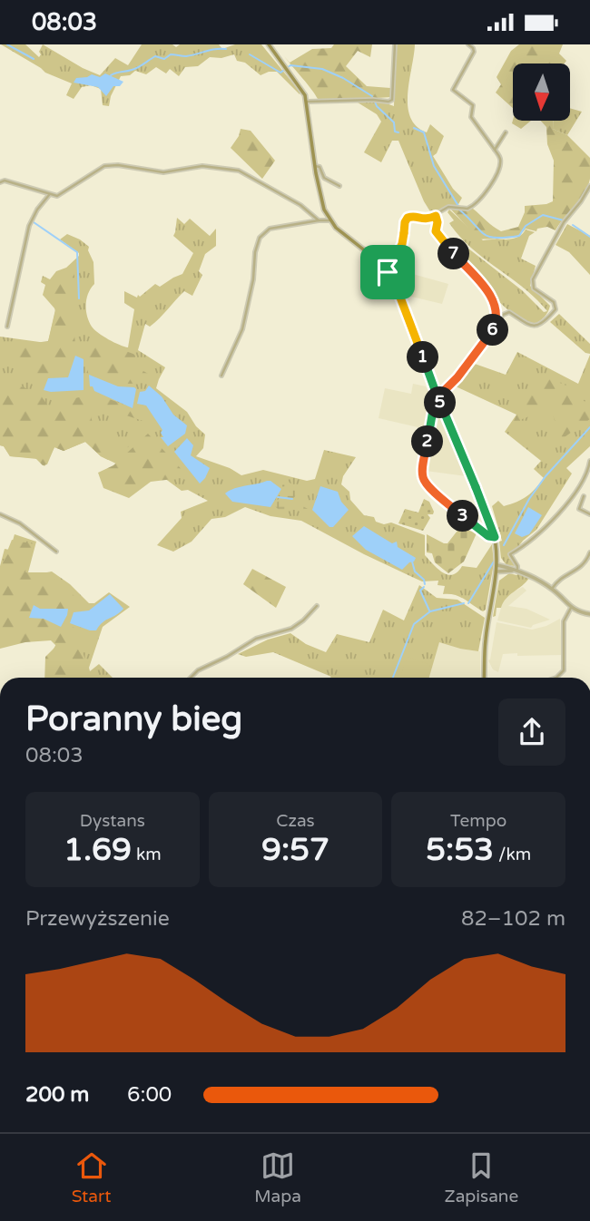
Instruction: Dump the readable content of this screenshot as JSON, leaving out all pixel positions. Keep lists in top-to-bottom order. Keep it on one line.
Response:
{"north":"bottom","page":{"status":"08:03","pins":["7","6","1","5","2","3"],"heading":["Poranny bieg","08:03"],"stats":[["Dystans","1.69 km"],["Czas","9:57"],["Tempo","5:53 /km"]],"chart":["Przewyższenie","82–102 m"],"list":[{"name":"200 m","note":"6:00"}],"tabs":["Start","Mapa","Zapisane"]}}
